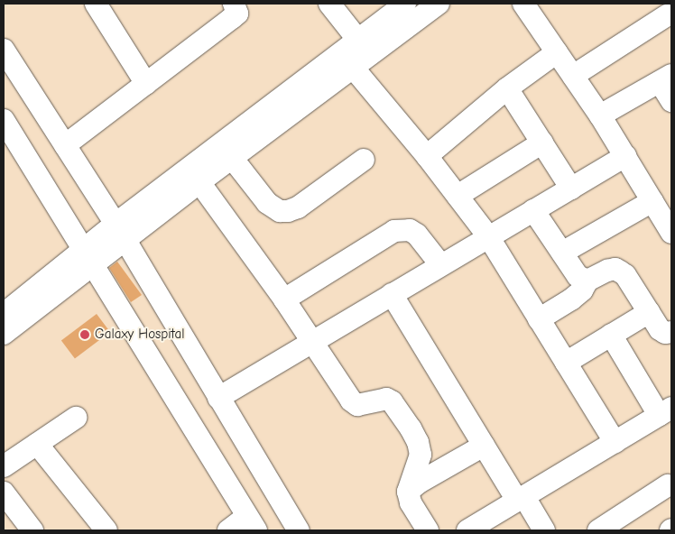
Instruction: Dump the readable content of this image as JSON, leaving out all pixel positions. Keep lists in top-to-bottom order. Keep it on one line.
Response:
{"places":["Galaxy Hospital"]}
